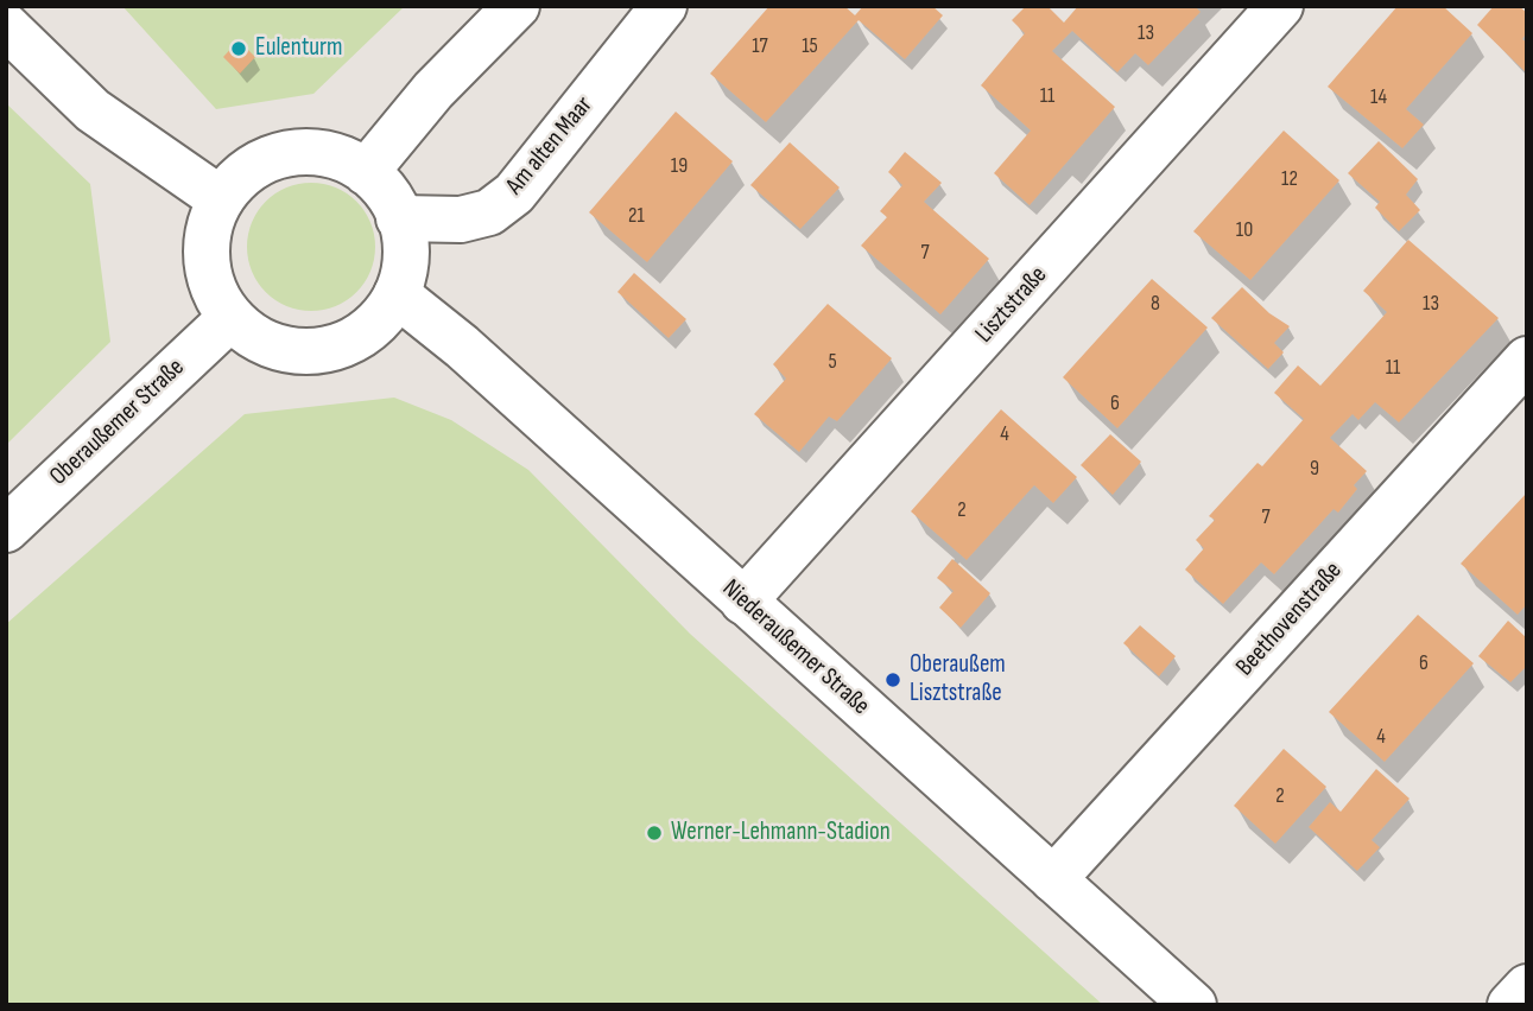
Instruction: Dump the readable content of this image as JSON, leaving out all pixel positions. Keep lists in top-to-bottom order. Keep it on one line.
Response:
{"streets":{"street":["Am alten Maar","Lisztstraße","Oberaußemer Straße","Beethovenstraße","Niederaußemer Straße"]},"crossings":[["Am alten Maar","Oberaußemer Straße"],["Am alten Maar","Niederaußemer Straße"],["Lisztstraße","Niederaußemer Straße"],["Oberaußemer Straße","Niederaußemer Straße"],["Beethovenstraße","Niederaußemer Straße"]],"places":["Eulenturm","Oberaußem Lisztstraße","Werner-Lehmann-Stadion"],"house_numbers":["13","17","15","11","14","19","12","21","10","7","8","13","5","11","6","4","9","2","7","6","4","2"]}
